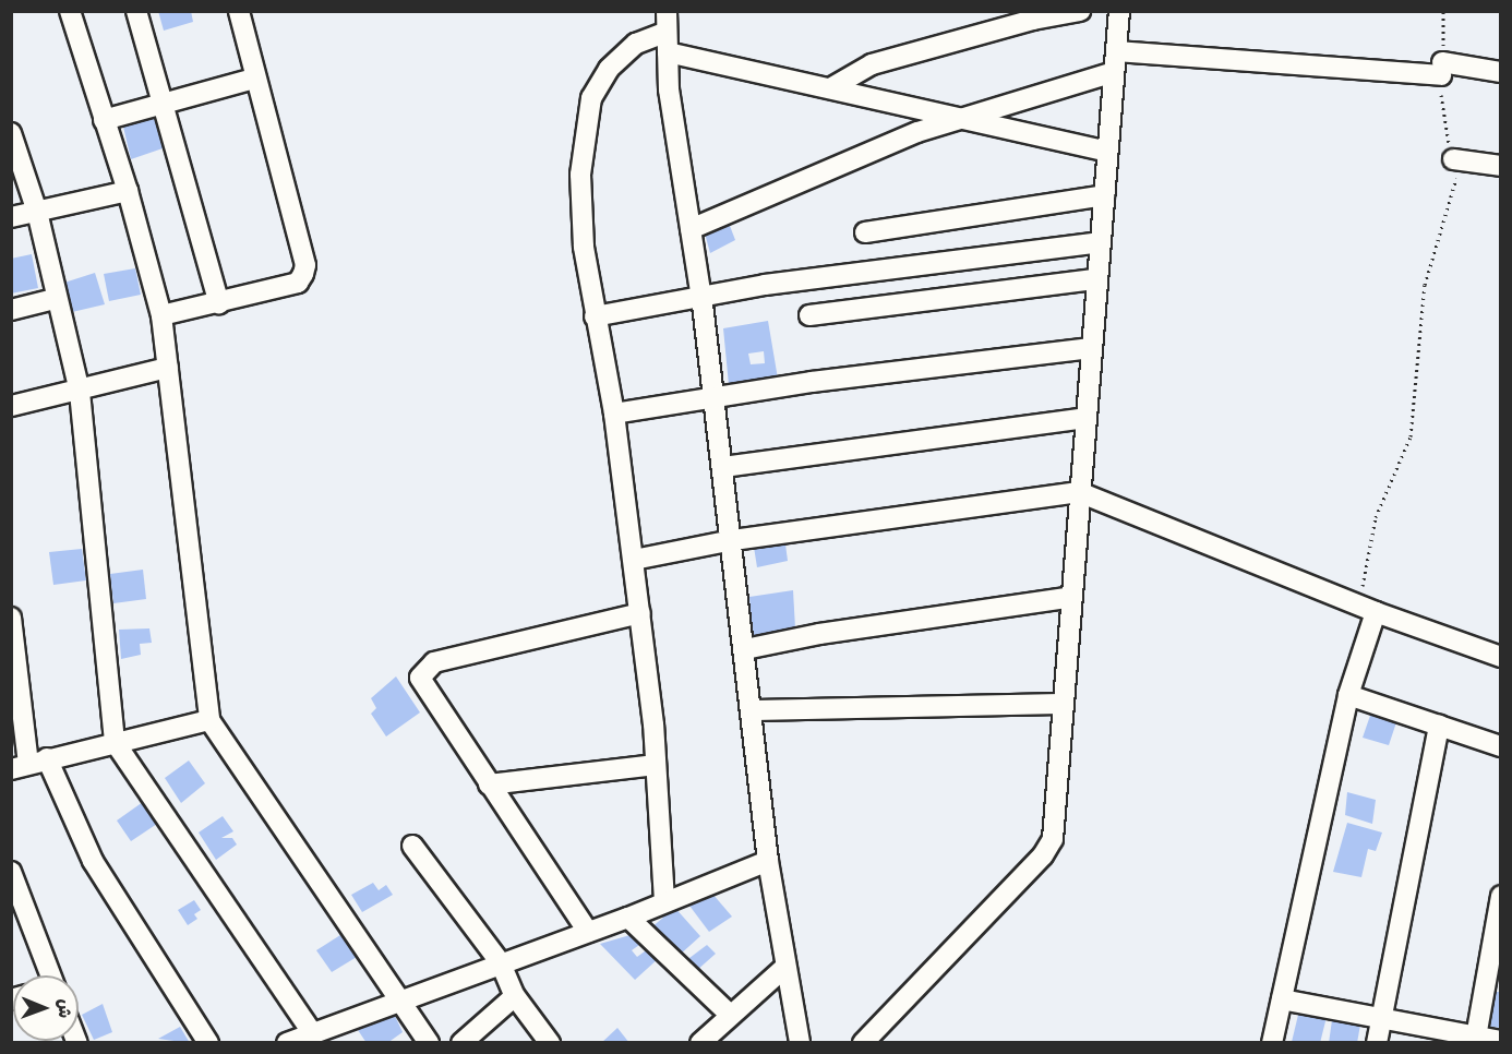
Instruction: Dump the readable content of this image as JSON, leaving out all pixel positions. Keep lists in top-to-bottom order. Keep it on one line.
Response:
{"north":"right"}
